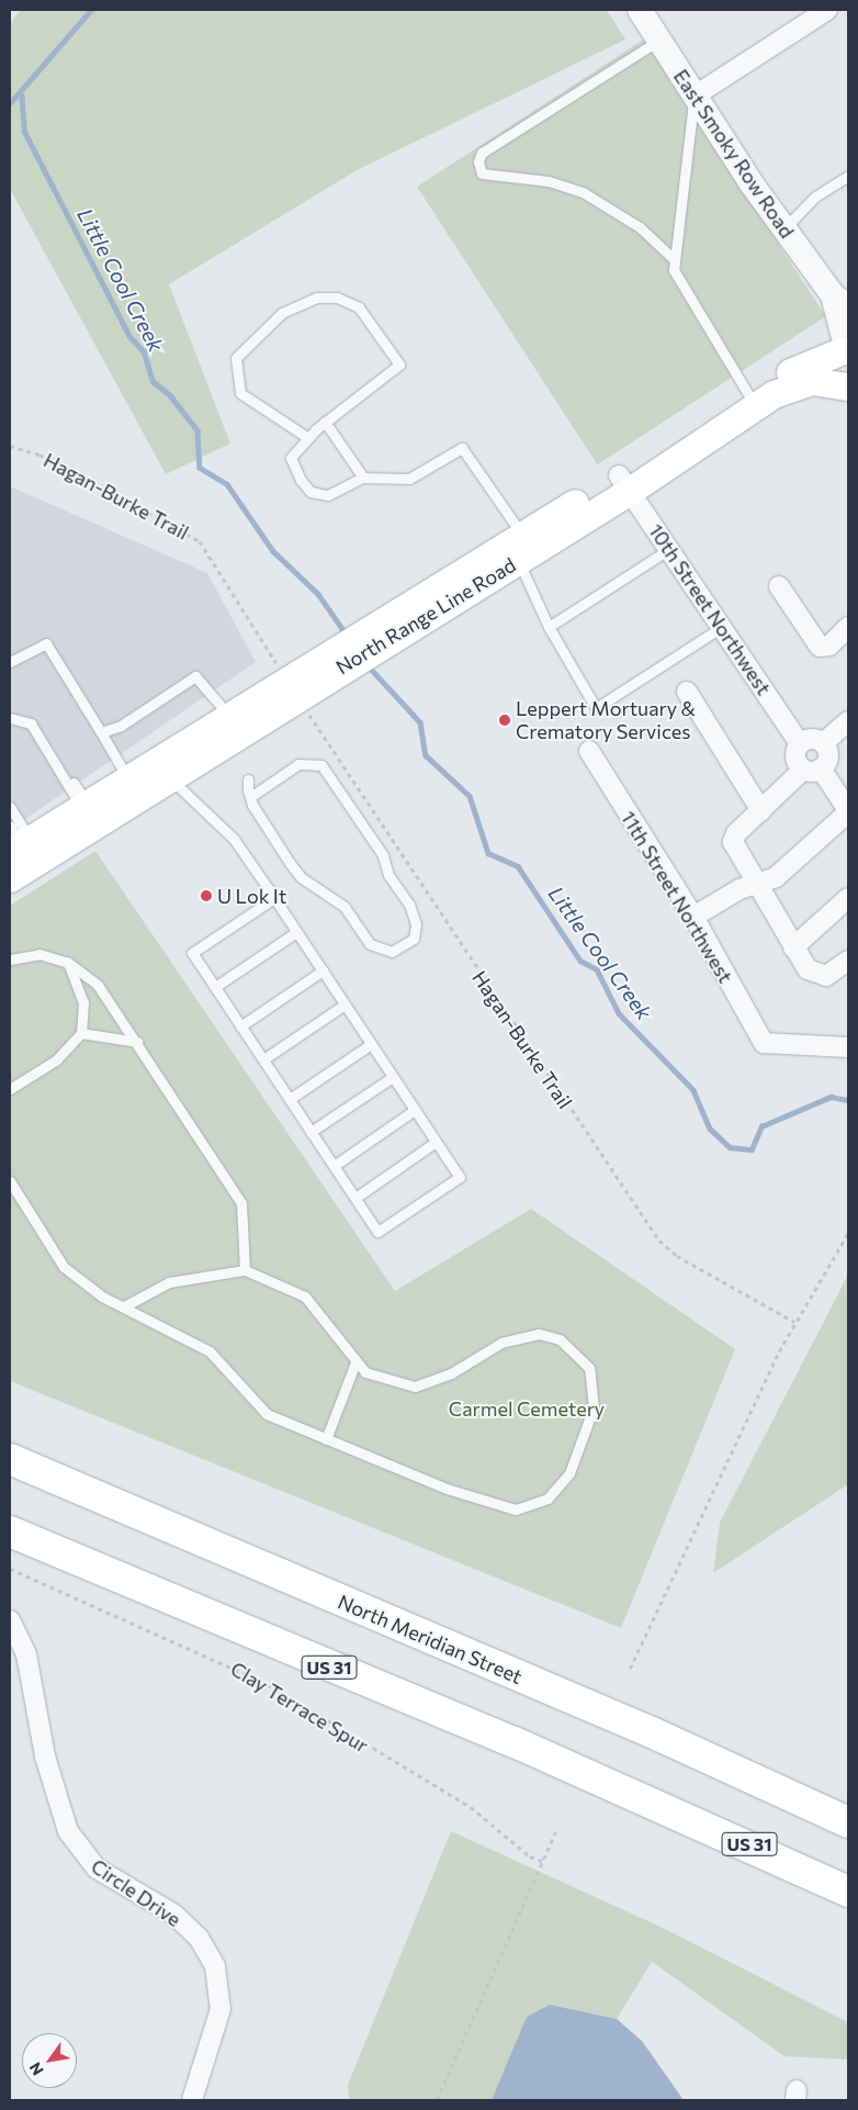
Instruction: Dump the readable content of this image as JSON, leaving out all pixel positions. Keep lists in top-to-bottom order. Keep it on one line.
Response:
{"streets":{"highway":["North Meridian Street","US 31"],"main road":["North Range Line Road"],"street":["East Smoky Row Road","10th Street Northwest","11th Street Northwest","Circle Drive"],"path":["Hagan-Burke Trail","Clay Terrace Spur"]},"crossings":[["East Smoky Row Road","North Range Line Road"],["10th Street Northwest","North Range Line Road"]],"water":["Little Cool Creek"],"parks":["Carmel Cemetery"],"places":["Leppert Mortuary & Crematory Services","U Lok It"],"north":"bottom left"}
